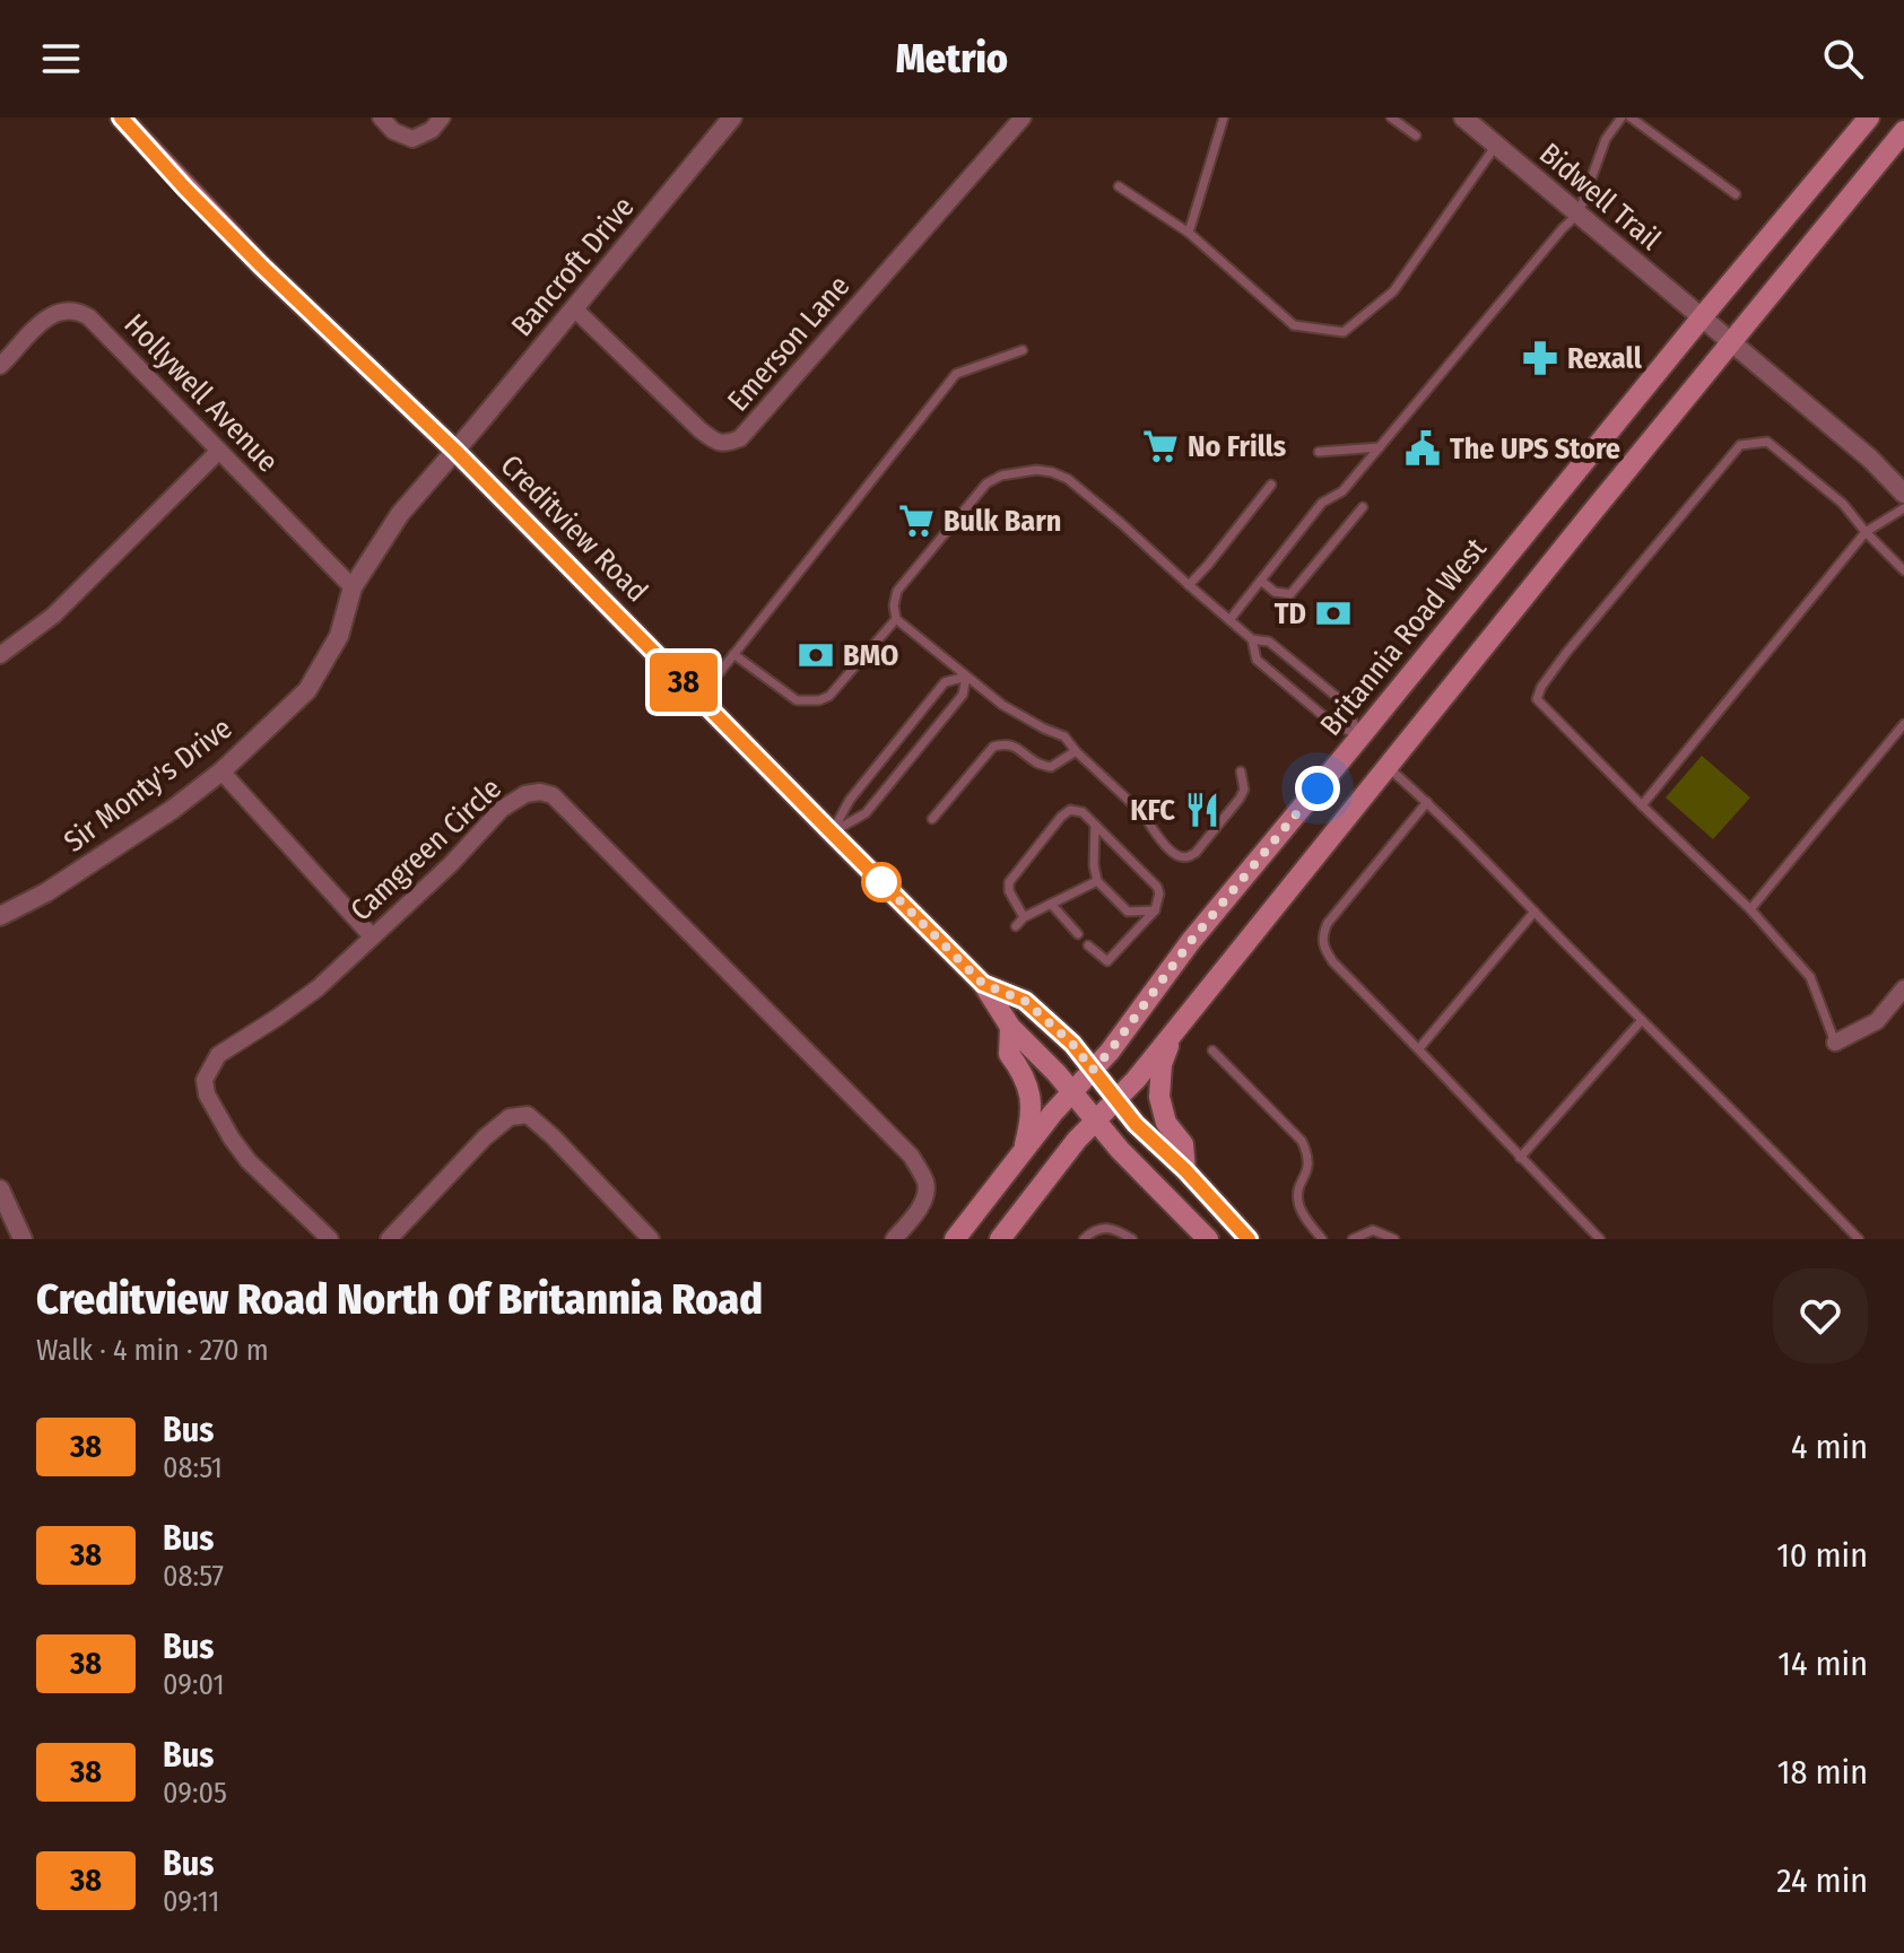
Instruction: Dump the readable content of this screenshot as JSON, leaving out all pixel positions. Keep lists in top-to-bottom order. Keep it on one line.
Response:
{"streets":{"main road":["Creditview Road","Britannia Road West"],"street":["Bidwell Trail","Bancroft Drive","Emerson Lane","Hollywell Avenue","Sir Monty's Drive","Camgreen Circle"]},"crossings":[["Bidwell Trail","Britannia Road West"],["Bancroft Drive","Emerson Lane"],["Bancroft Drive","Creditview Road"],["Bancroft Drive","Sir Monty's Drive"],["Hollywell Avenue","Sir Monty's Drive"],["Creditview Road","Britannia Road West"],["Creditview Road","Sir Monty's Drive"]],"places":{"pharmacy":["Rexall"],"supermarket":["No Frills","Bulk Barn"],"public building":["The UPS Store"],"bank":["TD","BMO"],"restaurant":["KFC"]},"lines":["bus line 38"],"page":{"header":"Metrio","on_map":"38","heading":["Creditview Road North Of Britannia Road","Walk · 4 min · 270 m"],"list":[{"mark":"38","name":"Bus","note":"08:51","value":"4 min"},{"mark":"38","name":"Bus","note":"08:57","value":"10 min"},{"mark":"38","name":"Bus","note":"09:01","value":"14 min"},{"mark":"38","name":"Bus","note":"09:05","value":"18 min"},{"mark":"38","name":"Bus","note":"09:11","value":"24 min"}]}}
